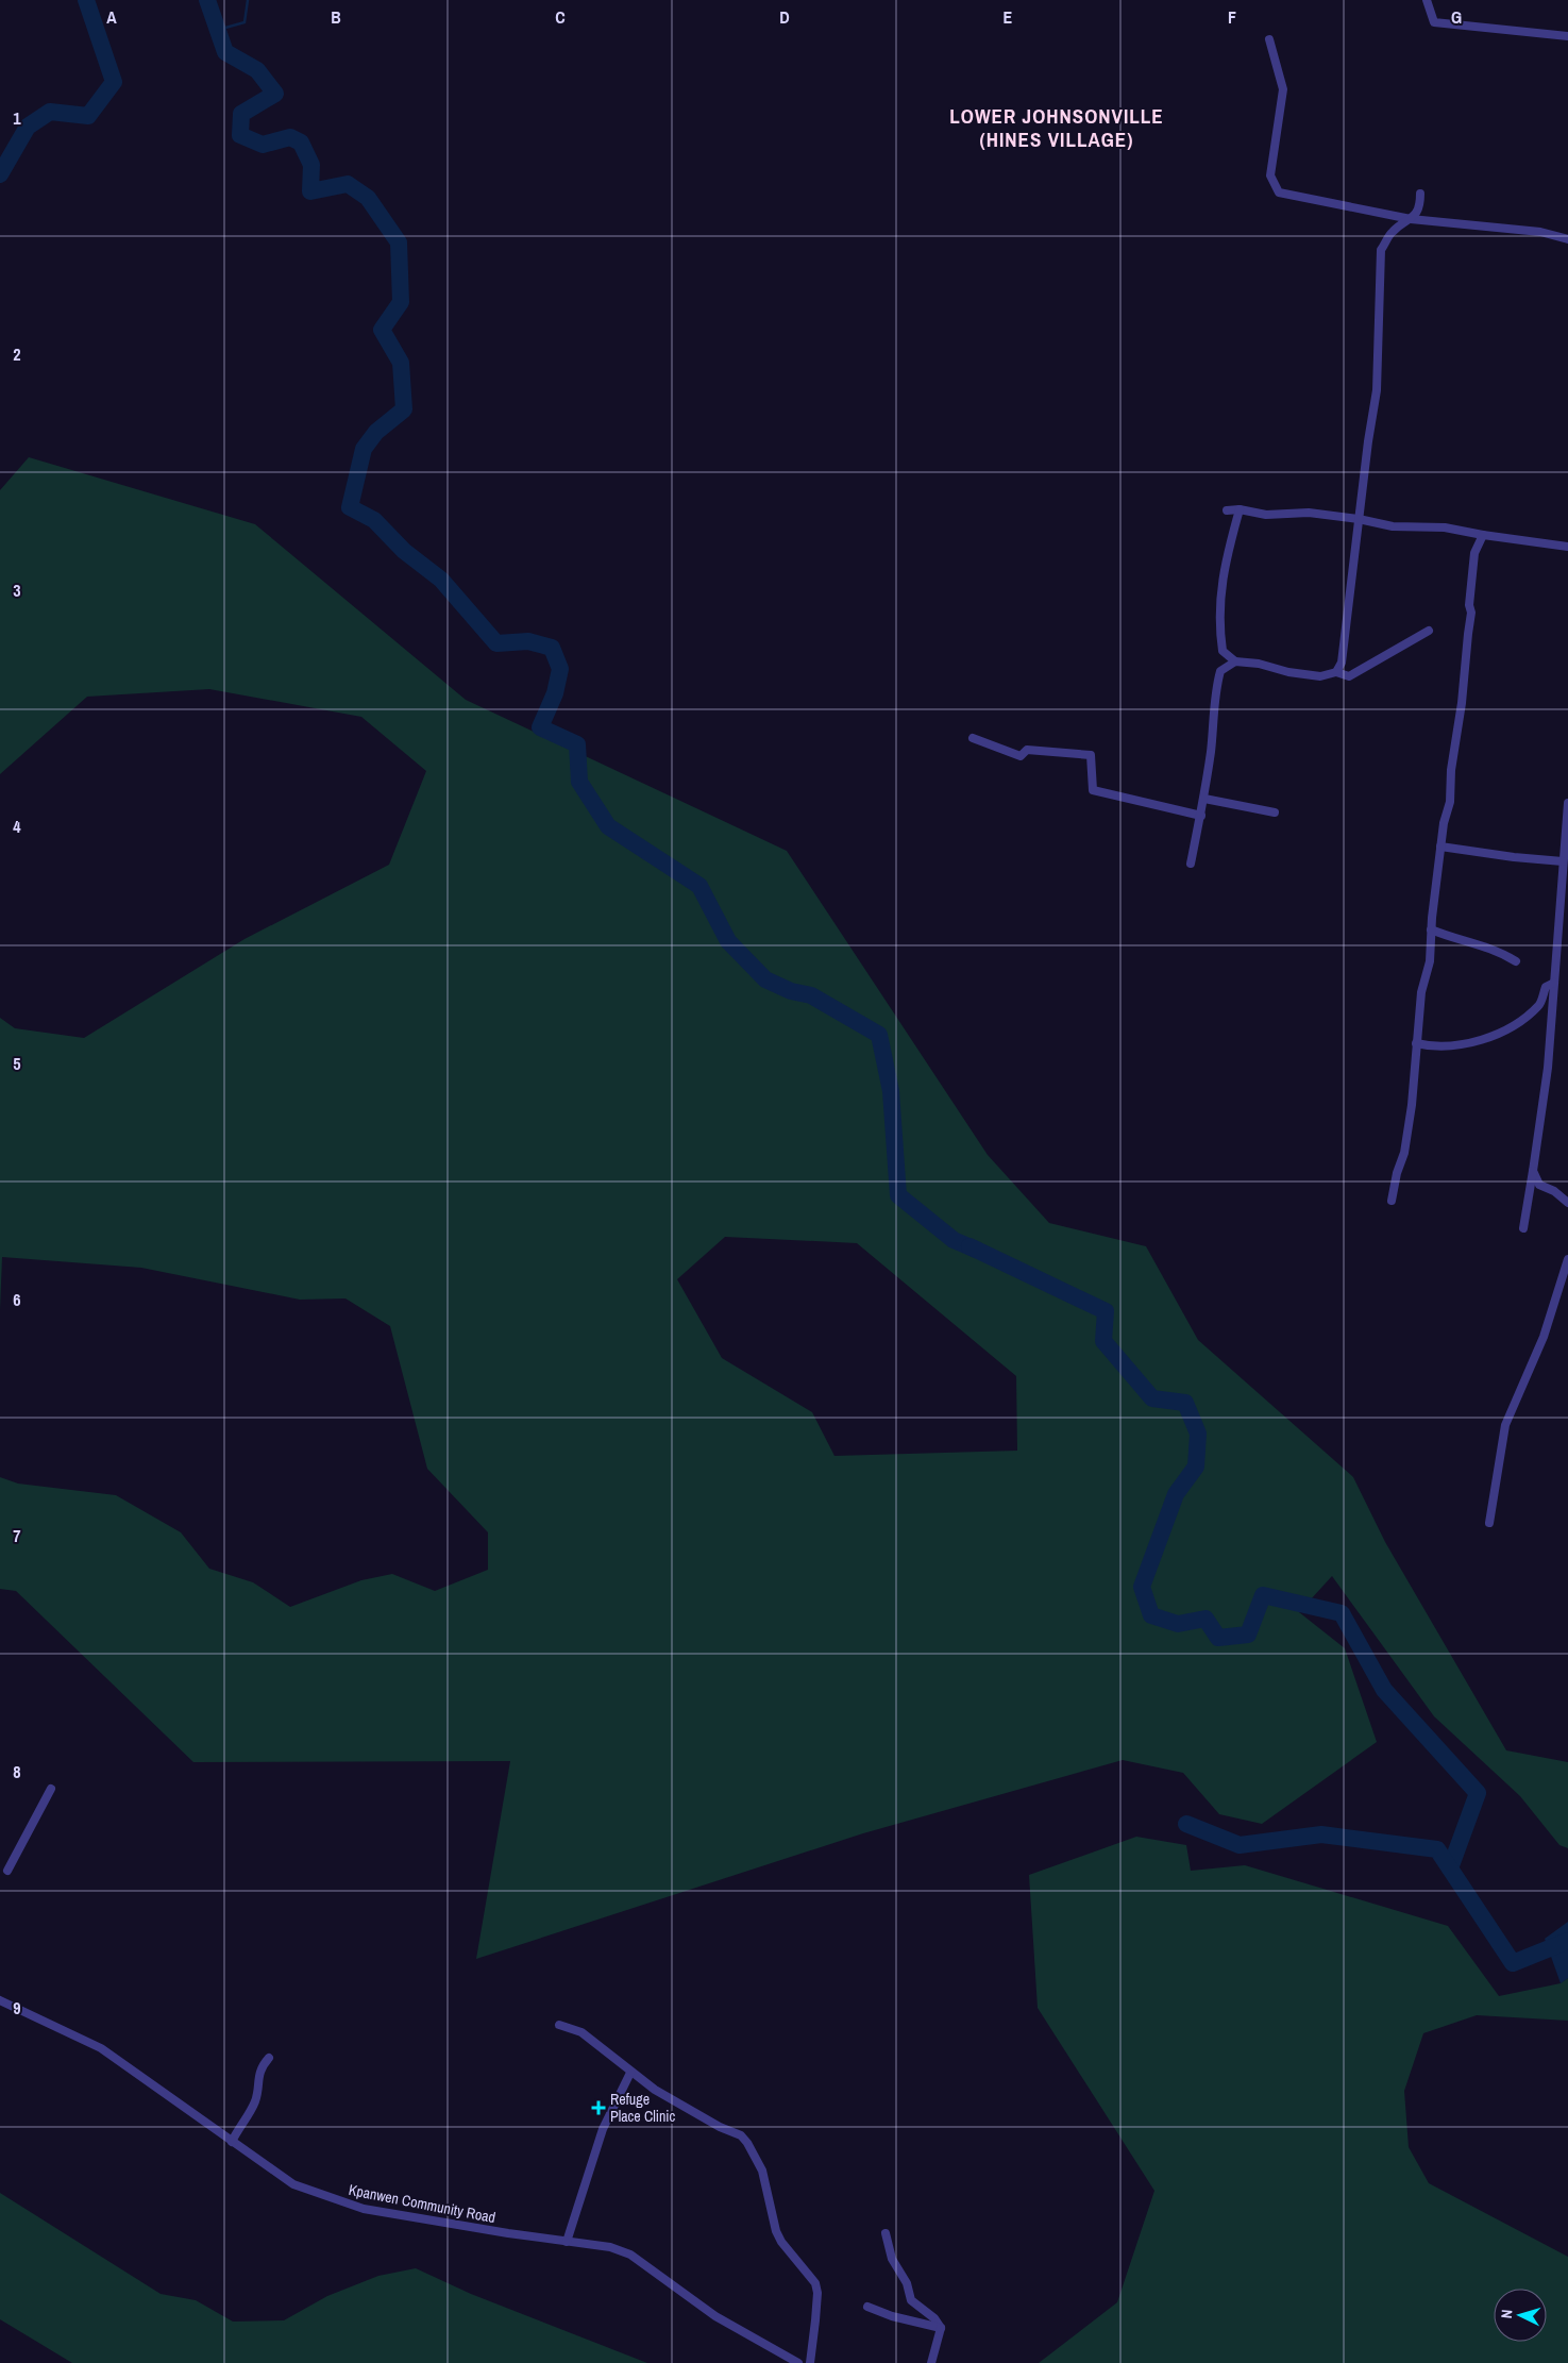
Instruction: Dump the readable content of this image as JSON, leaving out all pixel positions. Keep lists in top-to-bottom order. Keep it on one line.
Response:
{"streets":{"street":["Kpanwen Community Road"]},"districts":["LOWER JOHNSONVILLE (HINES VILLAGE)"],"places":{"health":["Refuge Place Clinic"]},"north":"left","grid":{"columns":["A","B","C","D","E","F","G"],"rows":["1","2","3","4","5","6","7","8","9"]}}
